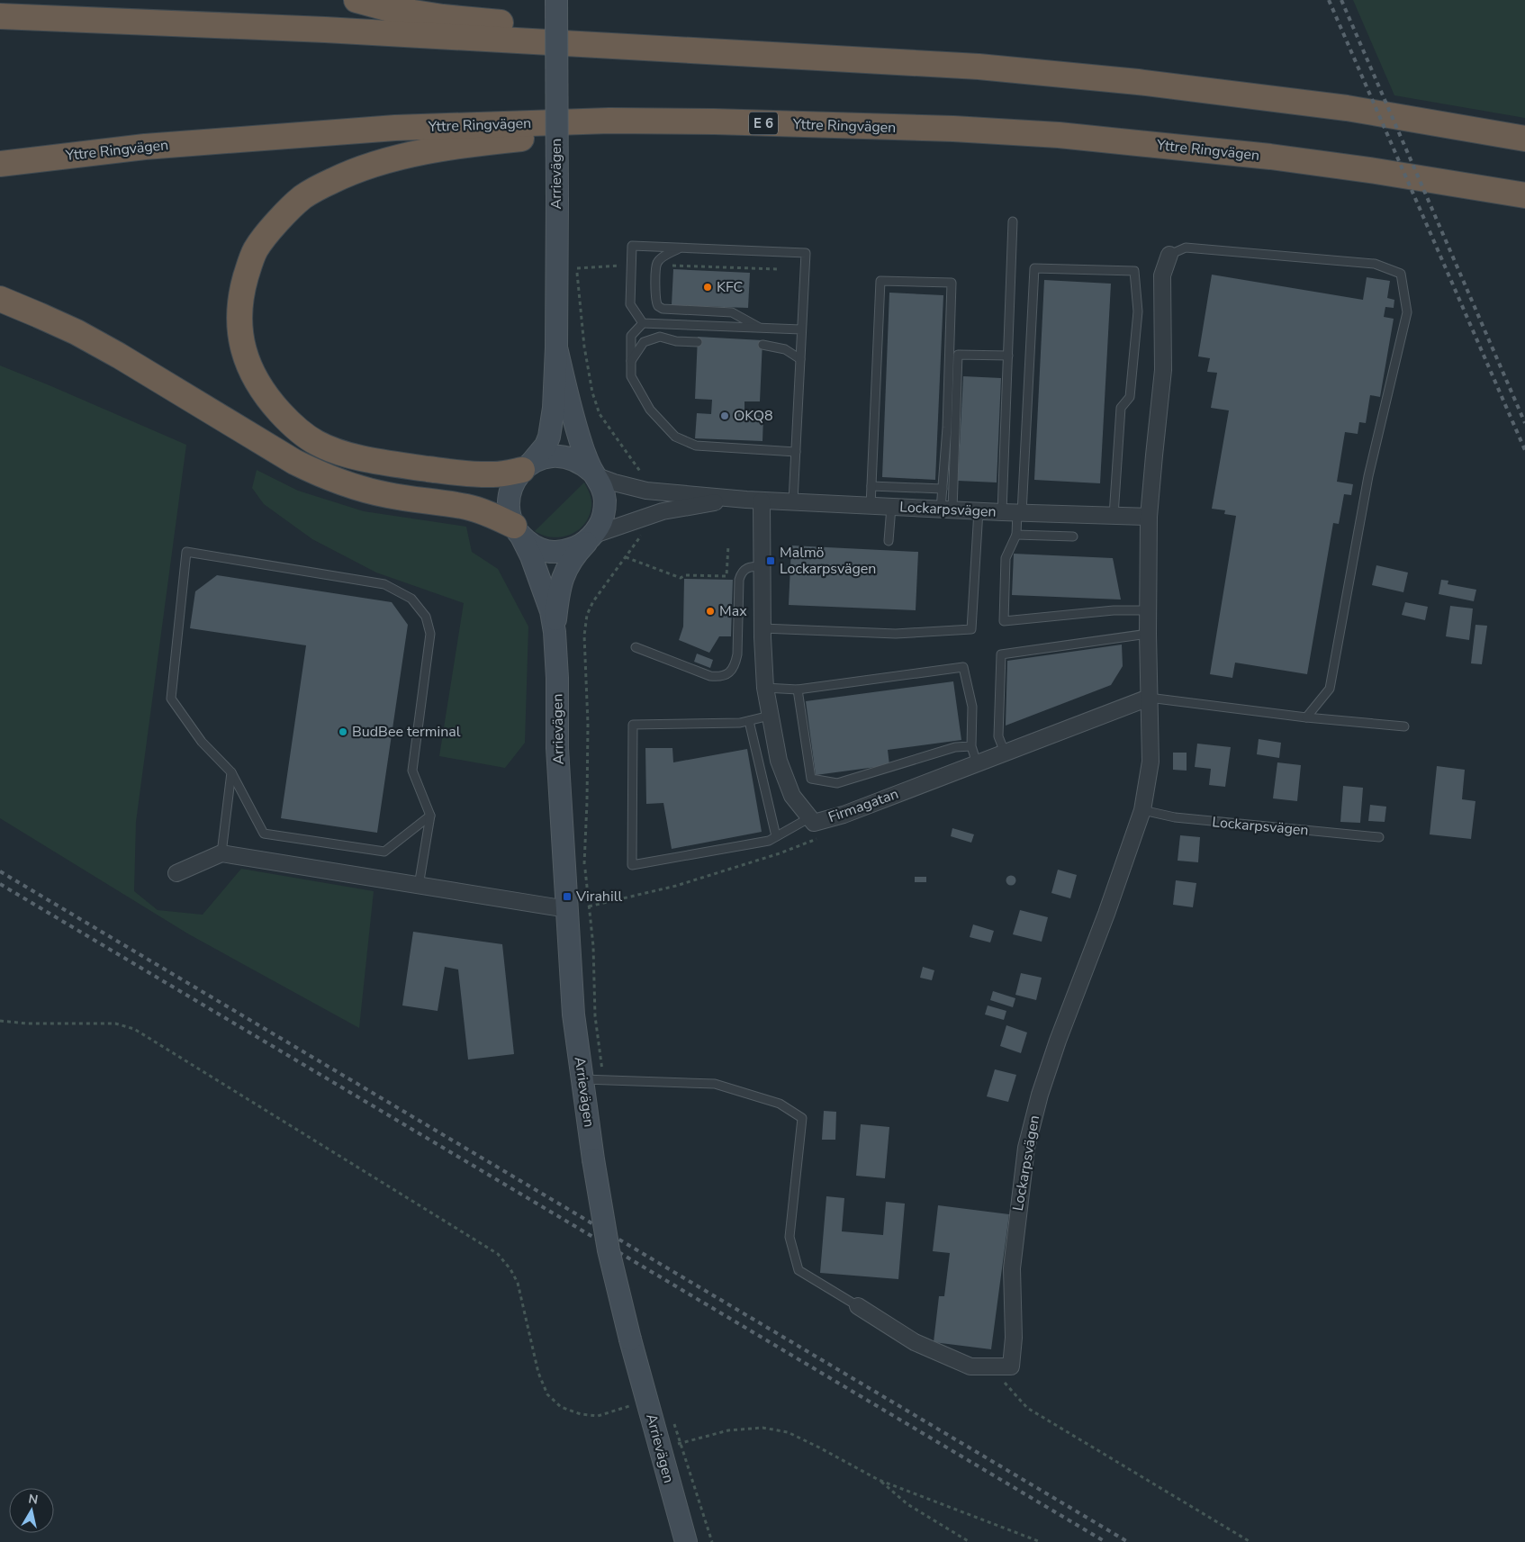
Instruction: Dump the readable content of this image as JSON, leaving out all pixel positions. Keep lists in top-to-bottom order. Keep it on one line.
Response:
{"streets":{"highway":["E 6","Yttre Ringvägen"],"main road":["Arrievägen"],"street":["Lockarpsvägen","Firmagatan"]},"crossings":[["Arrievägen","Lockarpsvägen"],["Lockarpsvägen","Firmagatan"]],"places":{"other":["KFC","OKQ8","Max","BudBee terminal"],"transit":["Malmö Lockarpsvägen","Virahill"]},"north":"top"}
